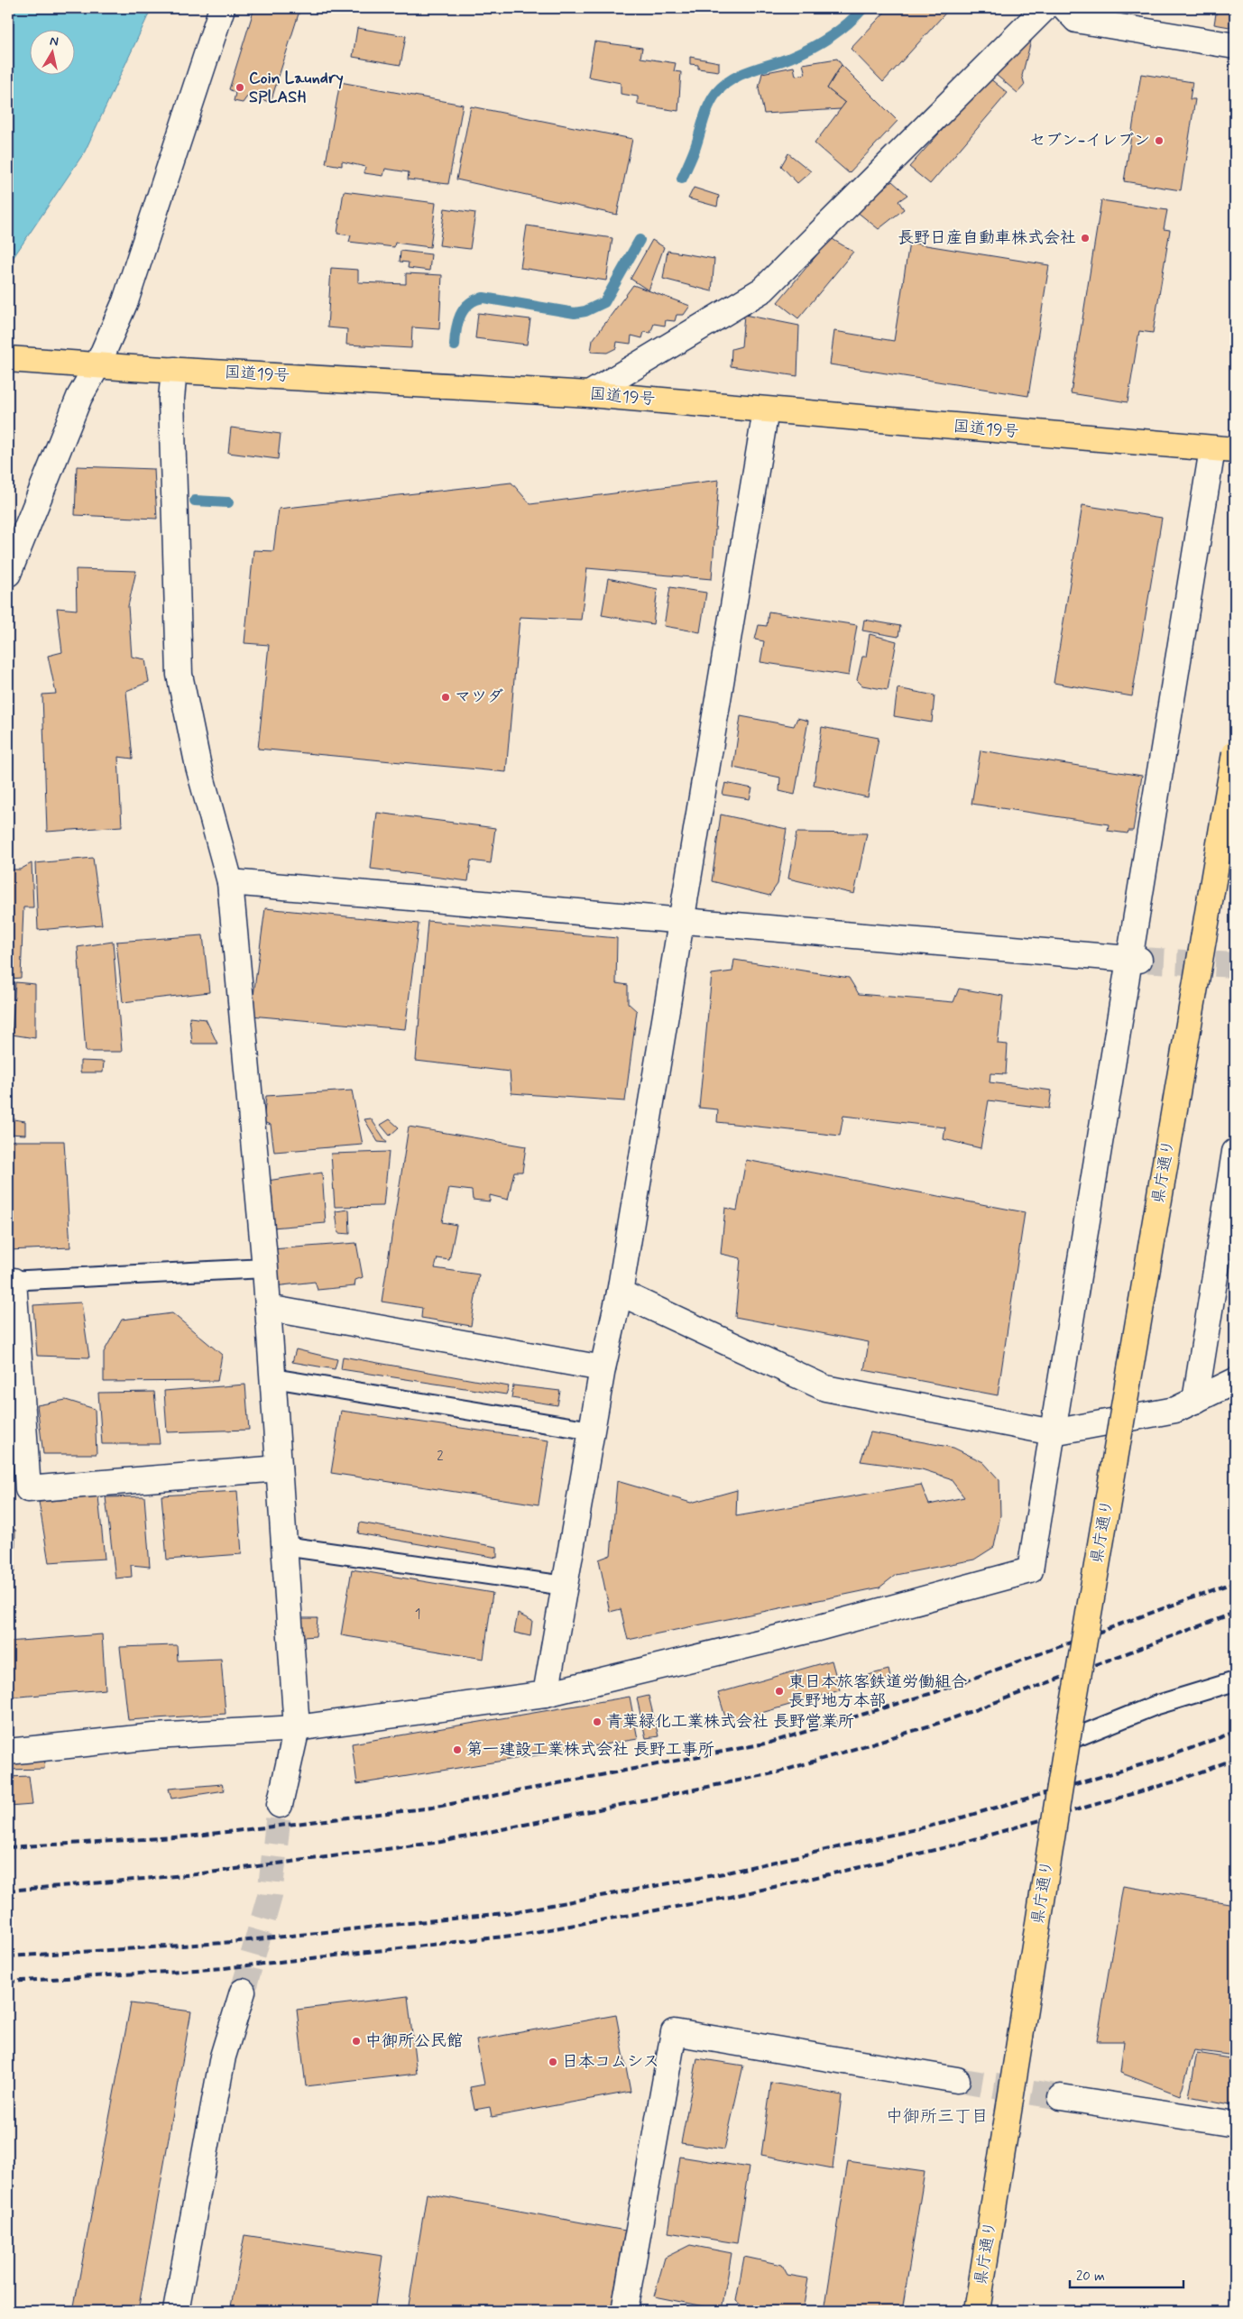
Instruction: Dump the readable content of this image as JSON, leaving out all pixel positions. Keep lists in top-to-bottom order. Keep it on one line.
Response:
{"streets":{"highway":["国道19号","県庁通り"]},"districts":["中御所三丁目"],"places":["Coin Laundry SPLASH","セブン-イレブン","長野日産自動車株式会社","マツダ","東日本旅客鉄道労働組合 長野地方本部","青葉緑化工業株式会社 長野営業所","第一建設工業株式会社 長野工事所","中御所公民館","日本コムシス"],"house_numbers":["2","1"],"scale_bar":"20 m","north":"top"}
